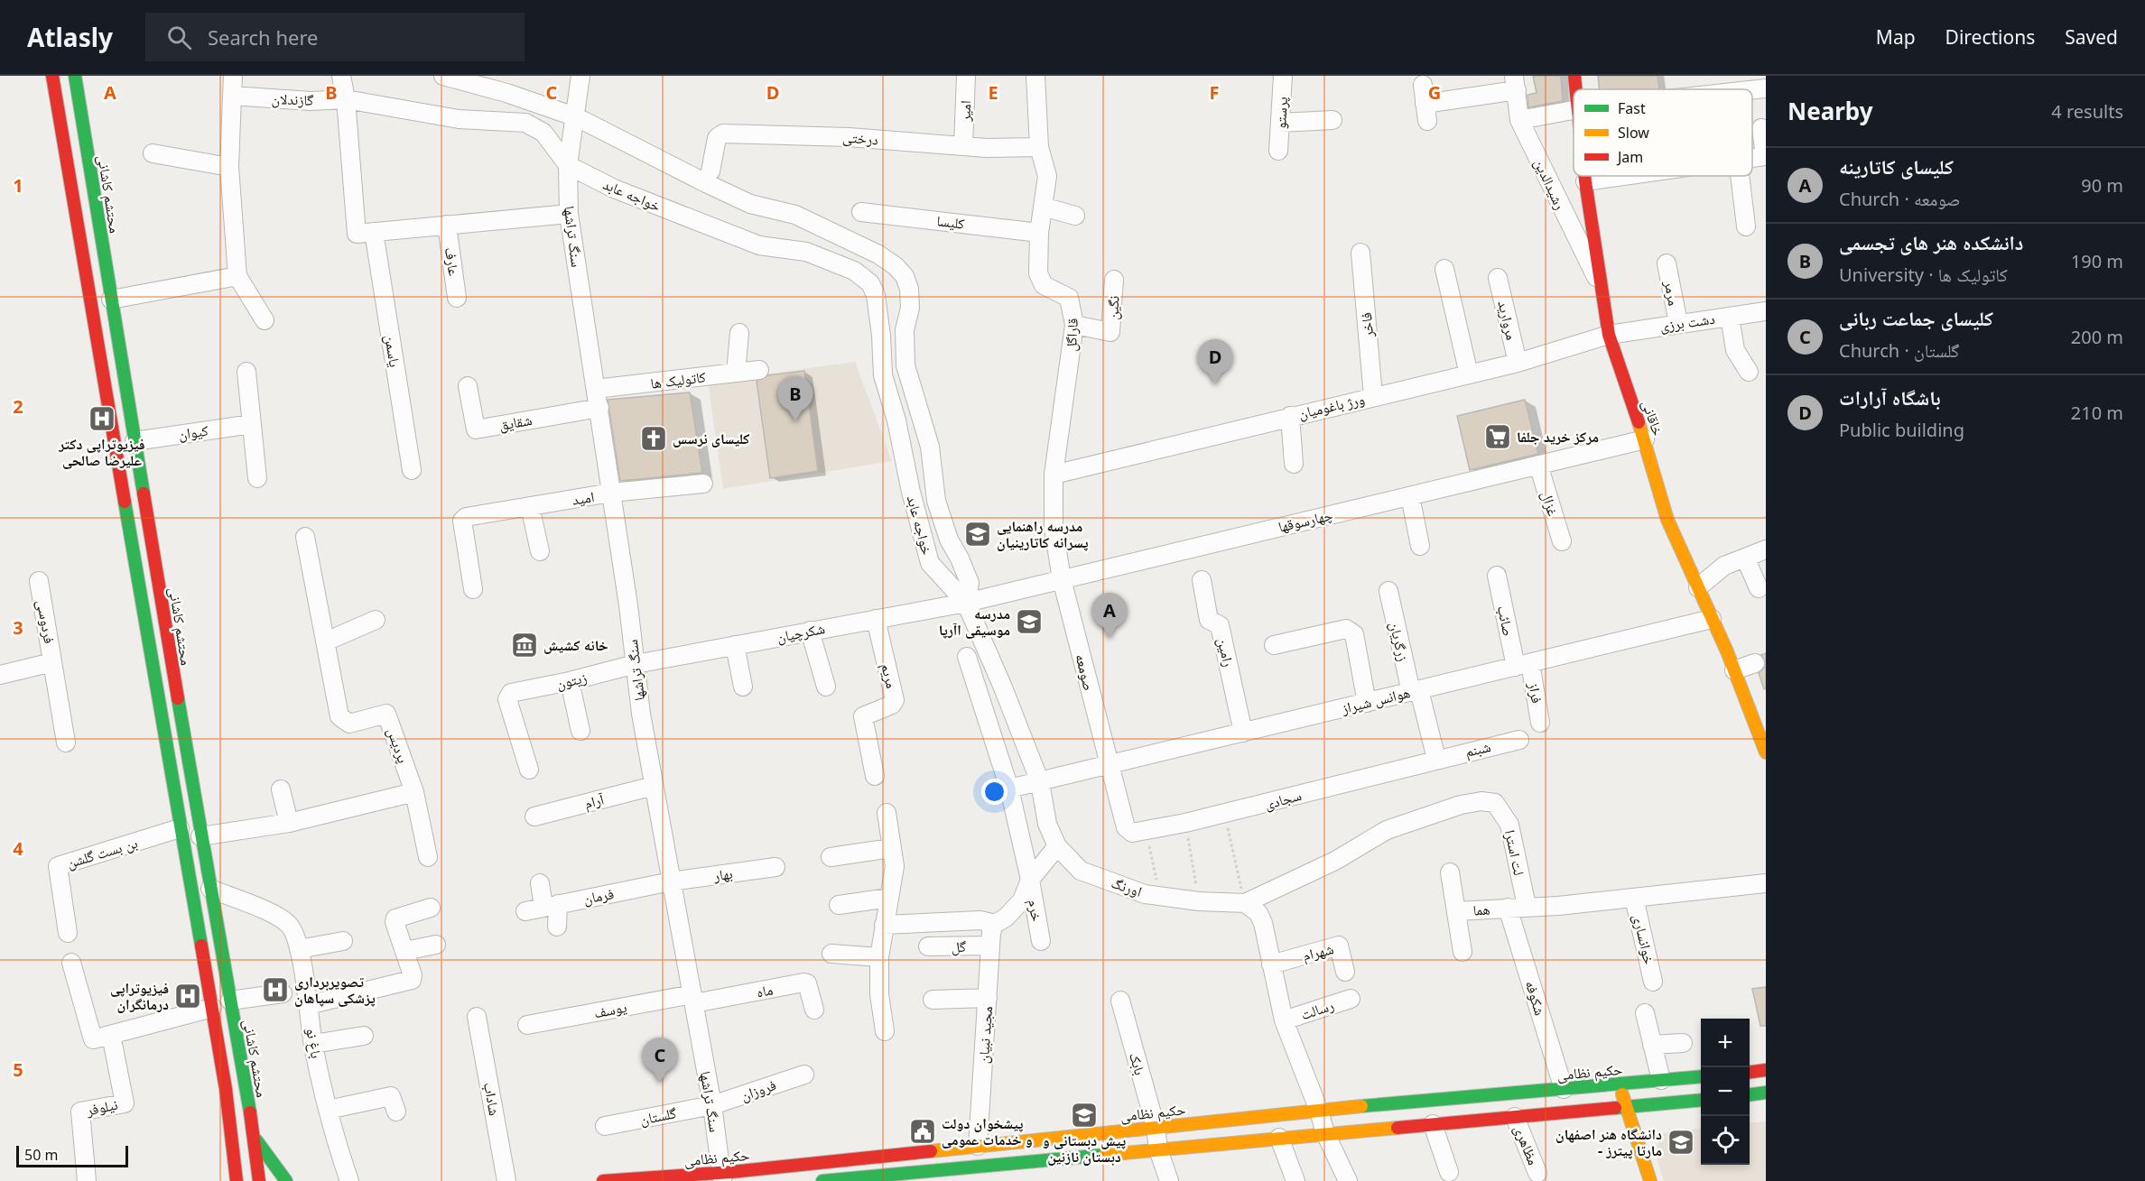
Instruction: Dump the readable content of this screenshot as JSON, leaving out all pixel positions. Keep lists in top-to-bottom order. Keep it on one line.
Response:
{"streets":{"main road":["محتشم کاشانی","خاقانی","حکیم نظامی"],"street":["گازندلان","امیر","پرستو","درختی","رشیدالدین","خواجه عابد","کلیسا","سنگ تراشها","عارف","مرمر","نگین","مروارید","دشت برزی","فاخر","قاراگل","یاسمن","کاتولیک ها","ورژ باغومیان","شقایق","کیوان","امید","غزال","چهارسوقها","صائب","فردوسی","شکرچیان","زرگریان","رامین","صومعه","مریم","زیتون","فراز","هوانس شیراز","پردیس","شبنم","سجادی","آرام","بن بست گلشن","لت استرا","بهار","اورنگ","فرمان","هما","خرم","خوانساری","گل","شهرام","ماه","شکوفه","یوسف","رسالت","مجید نبیان","باغ نو","بابک","فروزان","شاداب","نیلوفر","گلستان","مظاهری"]},"crossings":[["گازندلان","خواجه عابد"],["امیر","درختی"],["درختی","قاراگل"],["رشیدالدین","خاقانی"],["محتشم کاشانی","کیوان"],["محتشم کاشانی","باغ نو"],["خواجه عابد","سنگ تراشها"],["خواجه عابد","چهارسوقها"],["خواجه عابد","شکرچیان"],["خواجه عابد","اورنگ"],["کلیسا","قاراگل"],["سنگ تراشها","کاتولیک ها"],["سنگ تراشها","شقایق"],["سنگ تراشها","امید"],["سنگ تراشها","شکرچیان"],["سنگ تراشها","زیتون"],["سنگ تراشها","آرام"],["سنگ تراشها","بهار"],["سنگ تراشها","فرمان"],["سنگ تراشها","ماه"],["سنگ تراشها","یوسف"],["سنگ تراشها","حکیم نظامی"],["سنگ تراشها","فروزان"],["سنگ تراشها","گلستان"],["مرمر","دشت برزی"],["نگین","قاراگل"],["مروارید","ورژ باغومیان"],["دشت برزی","ورژ باغومیان"],["دشت برزی","خاقانی"],["فاخر","ورژ باغومیان"],["قاراگل","ورژ باغومیان"],["قاراگل","چهارسوقها"],["قاراگل","صومعه"],["ورژ باغومیان","خاقانی"],["خاقانی","چهارسوقها"],["خاقانی","هوانس شیراز"],["غزال","چهارسوقها"],["چهارسوقها","شکرچیان"],["چهارسوقها","رامین"],["چهارسوقها","صومعه"],["چهارسوقها","اورنگ"],["صائب","فراز"],["صائب","هوانس شیراز"],["شکرچیان","مریم"],["شکرچیان","زیتون"],["شکرچیان","اورنگ"],["زرگریان","هوانس شیراز"],["زرگریان","شبنم"],["زرگریان","سجادی"],["رامین","هوانس شیراز"],["صومعه","هوانس شیراز"],["صومعه","سجادی"],["فراز","هوانس شیراز"],["هوانس شیراز","اورنگ"],["شبنم","سجادی"],["لت استرا","اورنگ"],["لت استرا","هما"],["بهار","فرمان"],["هما","شکوفه"],["گل","مجید نبیان"],["ماه","یوسف"],["شکوفه","حکیم نظامی"],["مجید نبیان","حکیم نظامی"],["بابک","حکیم نظامی"],["فروزان","گلستان"]],"places":{"hospital":["فیزیوتراپی دکتر علیرضا صالحی","تصویربرداری پزشکی سپاهان","فیزیوتراپی درمانگران"],"supermarket":["مرکز خرید جلفا"],"church":["کلیسای نرسس"],"school or university":["مدرسه راهنمایی پسرانه کاتارینیان","مدرسه موسیقی اآرپا","پیش دبستانی و دبستان نازنین","دانشگاه هنر اصفهان - مارتا پیترز"],"museum":["خانه کشیش"],"public building":["پیشخوان دولت و خدمات عمومی"]},"legend":["Fast","Slow","Jam"],"scale_bar":"50 m","page":{"header":"Atlasly","search":"Search here","nav":["Map","Directions","Saved"],"heading":["Nearby","4 results"],"list":[{"mark":"A","name":"کلیسای کاتارینه","note":"Church · صومعه","value":"90 m"},{"mark":"B","name":"دانشکده هنر های تجسمی","note":"University · کاتولیک ها","value":"190 m"},{"mark":"C","name":"کلیسای جماعت ربانی","note":"Church · گلستان","value":"200 m"},{"mark":"D","name":"باشگاه آرارات","note":"Public building","value":"210 m"}],"pins":["D","B","A","C"],"map_buttons":["+","−"],"scale":"50 m"},"grid":{"columns":["A","B","C","D","E","F","G"],"rows":["1","2","3","4","5"]}}
